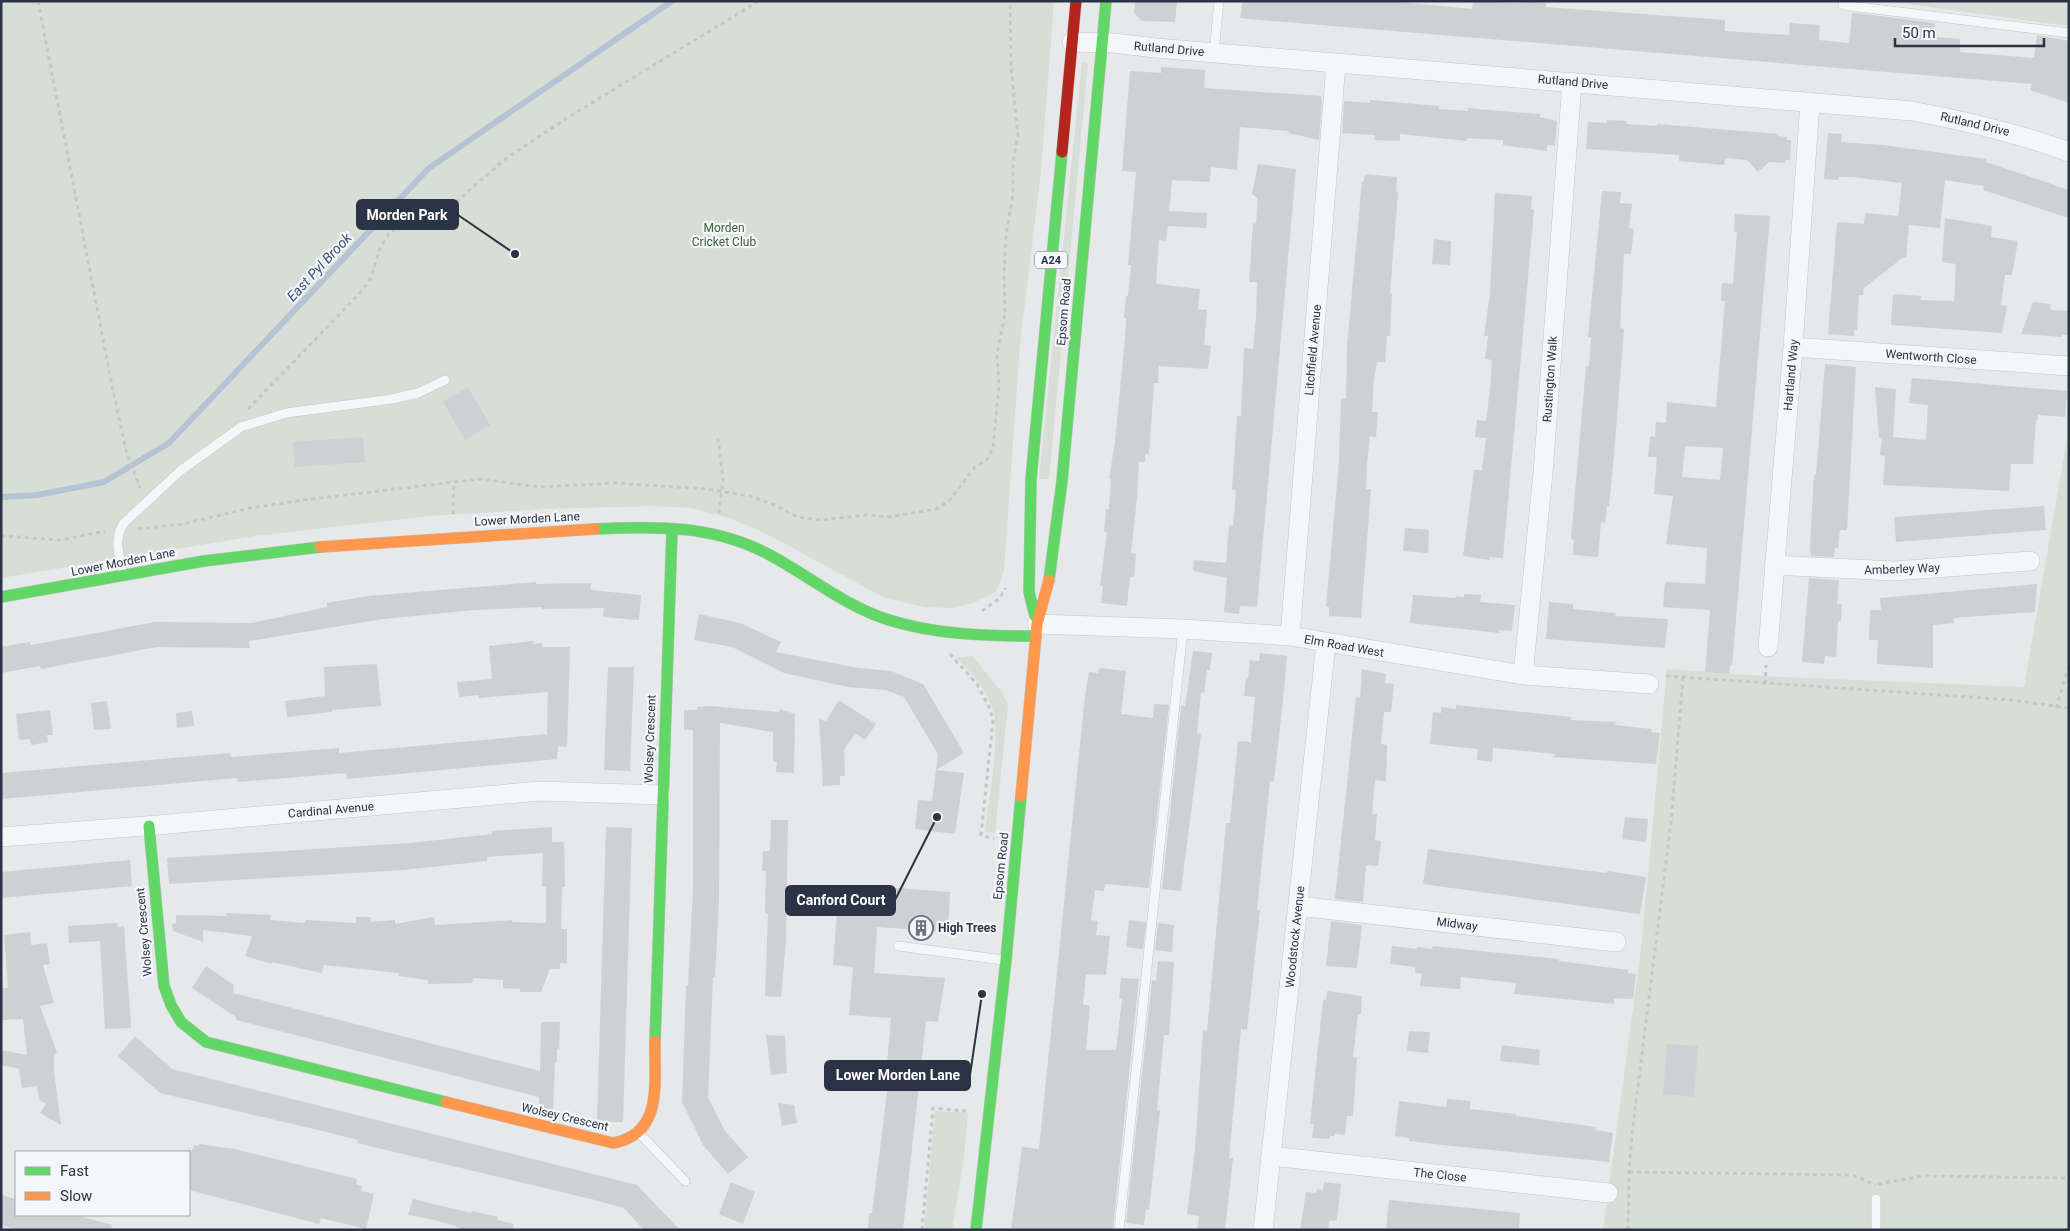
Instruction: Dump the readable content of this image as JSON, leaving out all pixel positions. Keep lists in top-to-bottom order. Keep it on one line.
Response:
{"streets":{"main road":["A24","Epsom Road","Lower Morden Lane","Wolsey Crescent"],"street":["Rutland Drive","Litchfield Avenue","Wentworth Close","Hartland Way","Rustington Walk","Amberley Way","Elm Road West","Cardinal Avenue","Midway","Woodstock Avenue","The Close"]},"crossings":[["Rutland Drive","Epsom Road"],["Rutland Drive","Litchfield Avenue"],["Rutland Drive","Hartland Way"],["Rutland Drive","Rustington Walk"],["Epsom Road","Lower Morden Lane"],["Epsom Road","Elm Road West"],["Litchfield Avenue","Elm Road West"],["Wentworth Close","Hartland Way"],["Hartland Way","Amberley Way"],["Rustington Walk","Elm Road West"],["Lower Morden Lane","Elm Road West"],["Lower Morden Lane","Wolsey Crescent"],["Elm Road West","Woodstock Avenue"],["Wolsey Crescent","Cardinal Avenue"],["Midway","Woodstock Avenue"],["Woodstock Avenue","The Close"]],"water":["East Pyl Brook"],"parks":["Morden Cricket Club"],"places":{"other":["Morden Park","Canford Court","Lower Morden Lane"],"building":["High Trees"]},"legend":["Fast","Slow"],"scale_bar":"50 m"}
